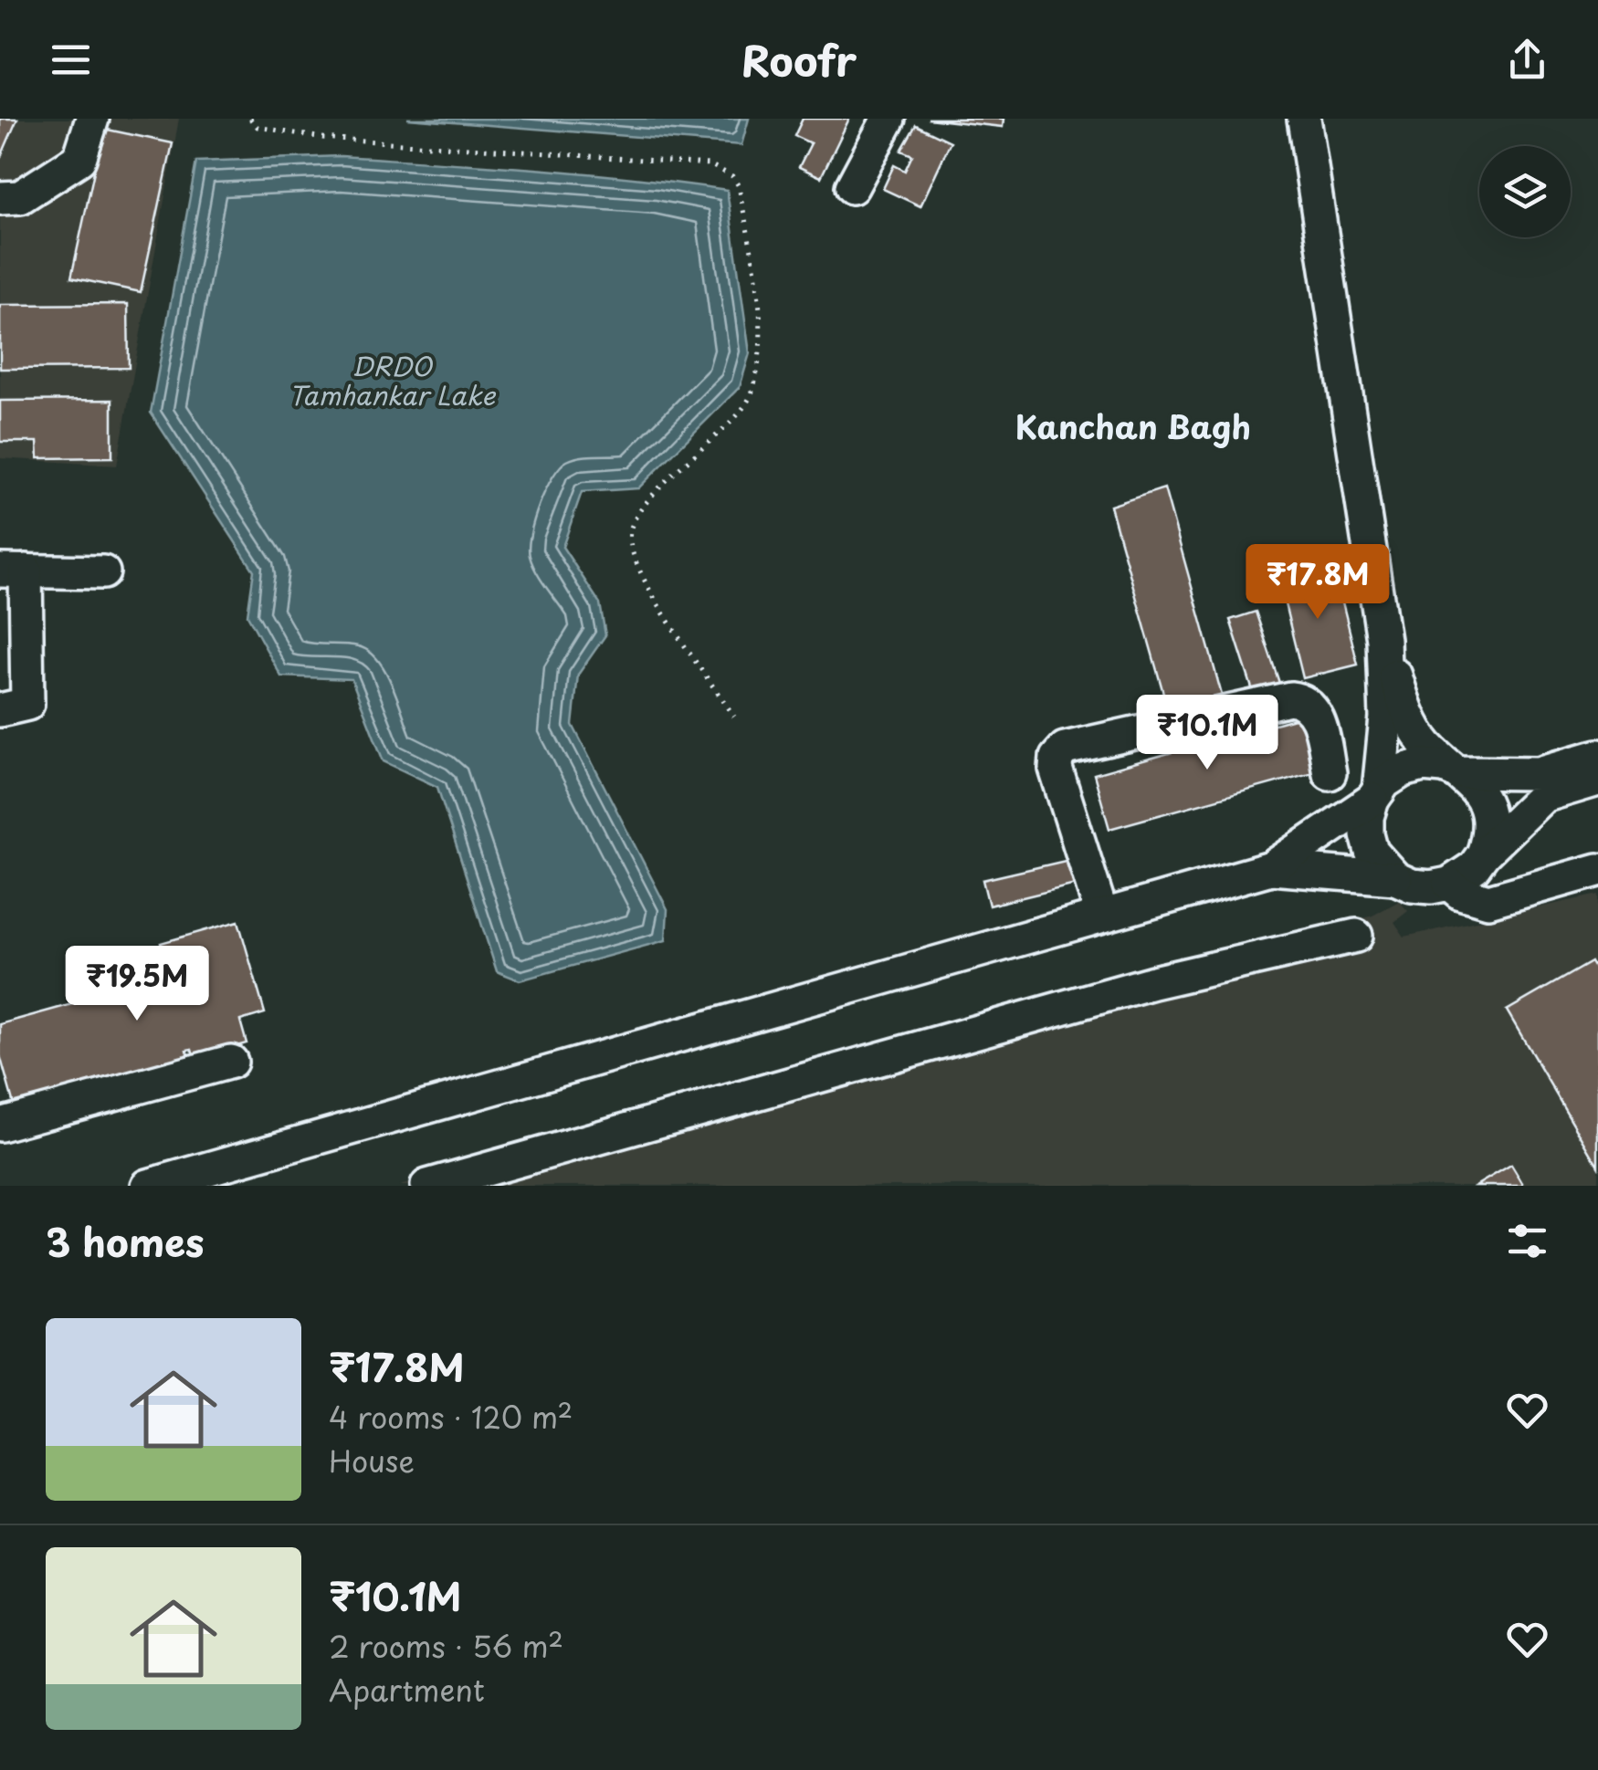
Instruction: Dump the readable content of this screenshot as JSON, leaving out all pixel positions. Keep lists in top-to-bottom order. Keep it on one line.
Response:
{"districts":["Kanchan Bagh"],"water":["DRDO Tamhankar Lake"],"page":{"header":"Roofr","price":["₹17.8M","₹10.1M","₹19.5M"],"heading":"3 homes","list":[{"name":"₹17.8M","note":"4 rooms · 120 m² · House"},{"name":"₹10.1M","note":"2 rooms · 56 m² · Apartment"}]}}
